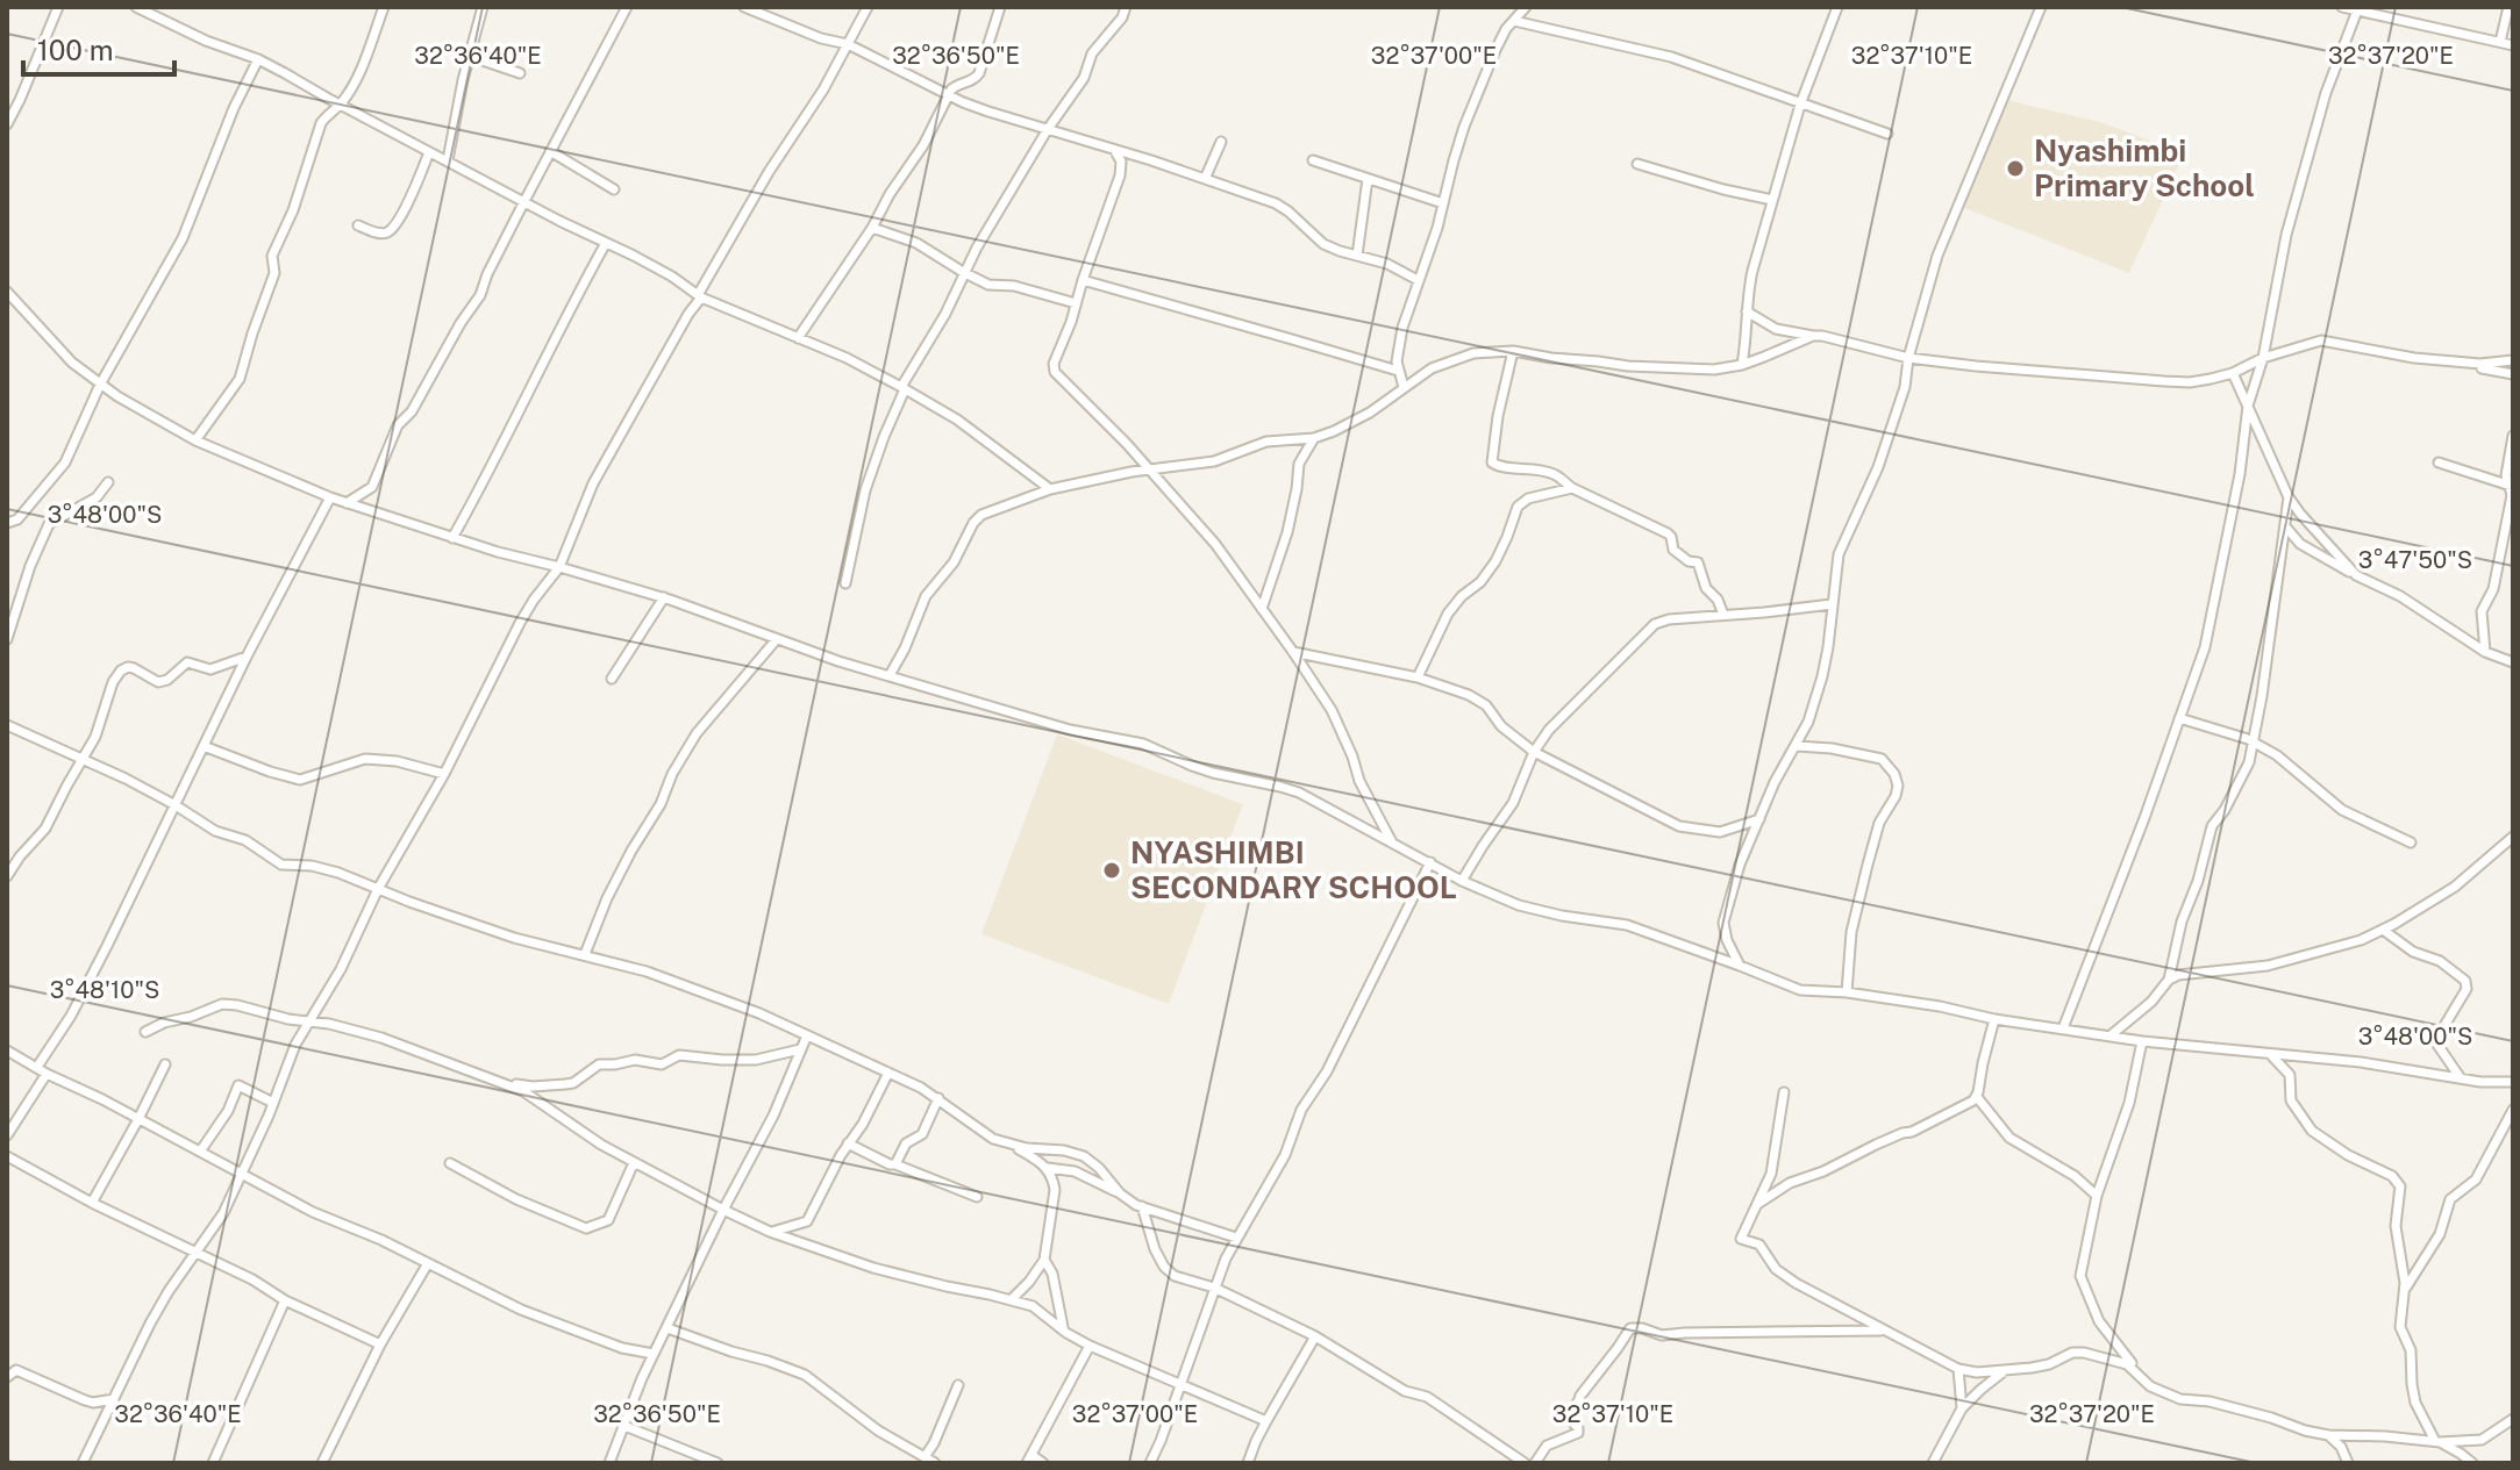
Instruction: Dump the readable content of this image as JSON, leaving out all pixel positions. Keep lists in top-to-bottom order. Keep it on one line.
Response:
{"places":["Nyashimbi Primary School","NYASHIMBI SECONDARY SCHOOL"],"scale_bar":"100 m","coordinates":["32°36'40\"E","32°36'50\"E","32°37'00\"E","32°37'10\"E","32°37'20\"E","3°48'00\"S","3°47'50\"S","3°48'10\"S"]}
